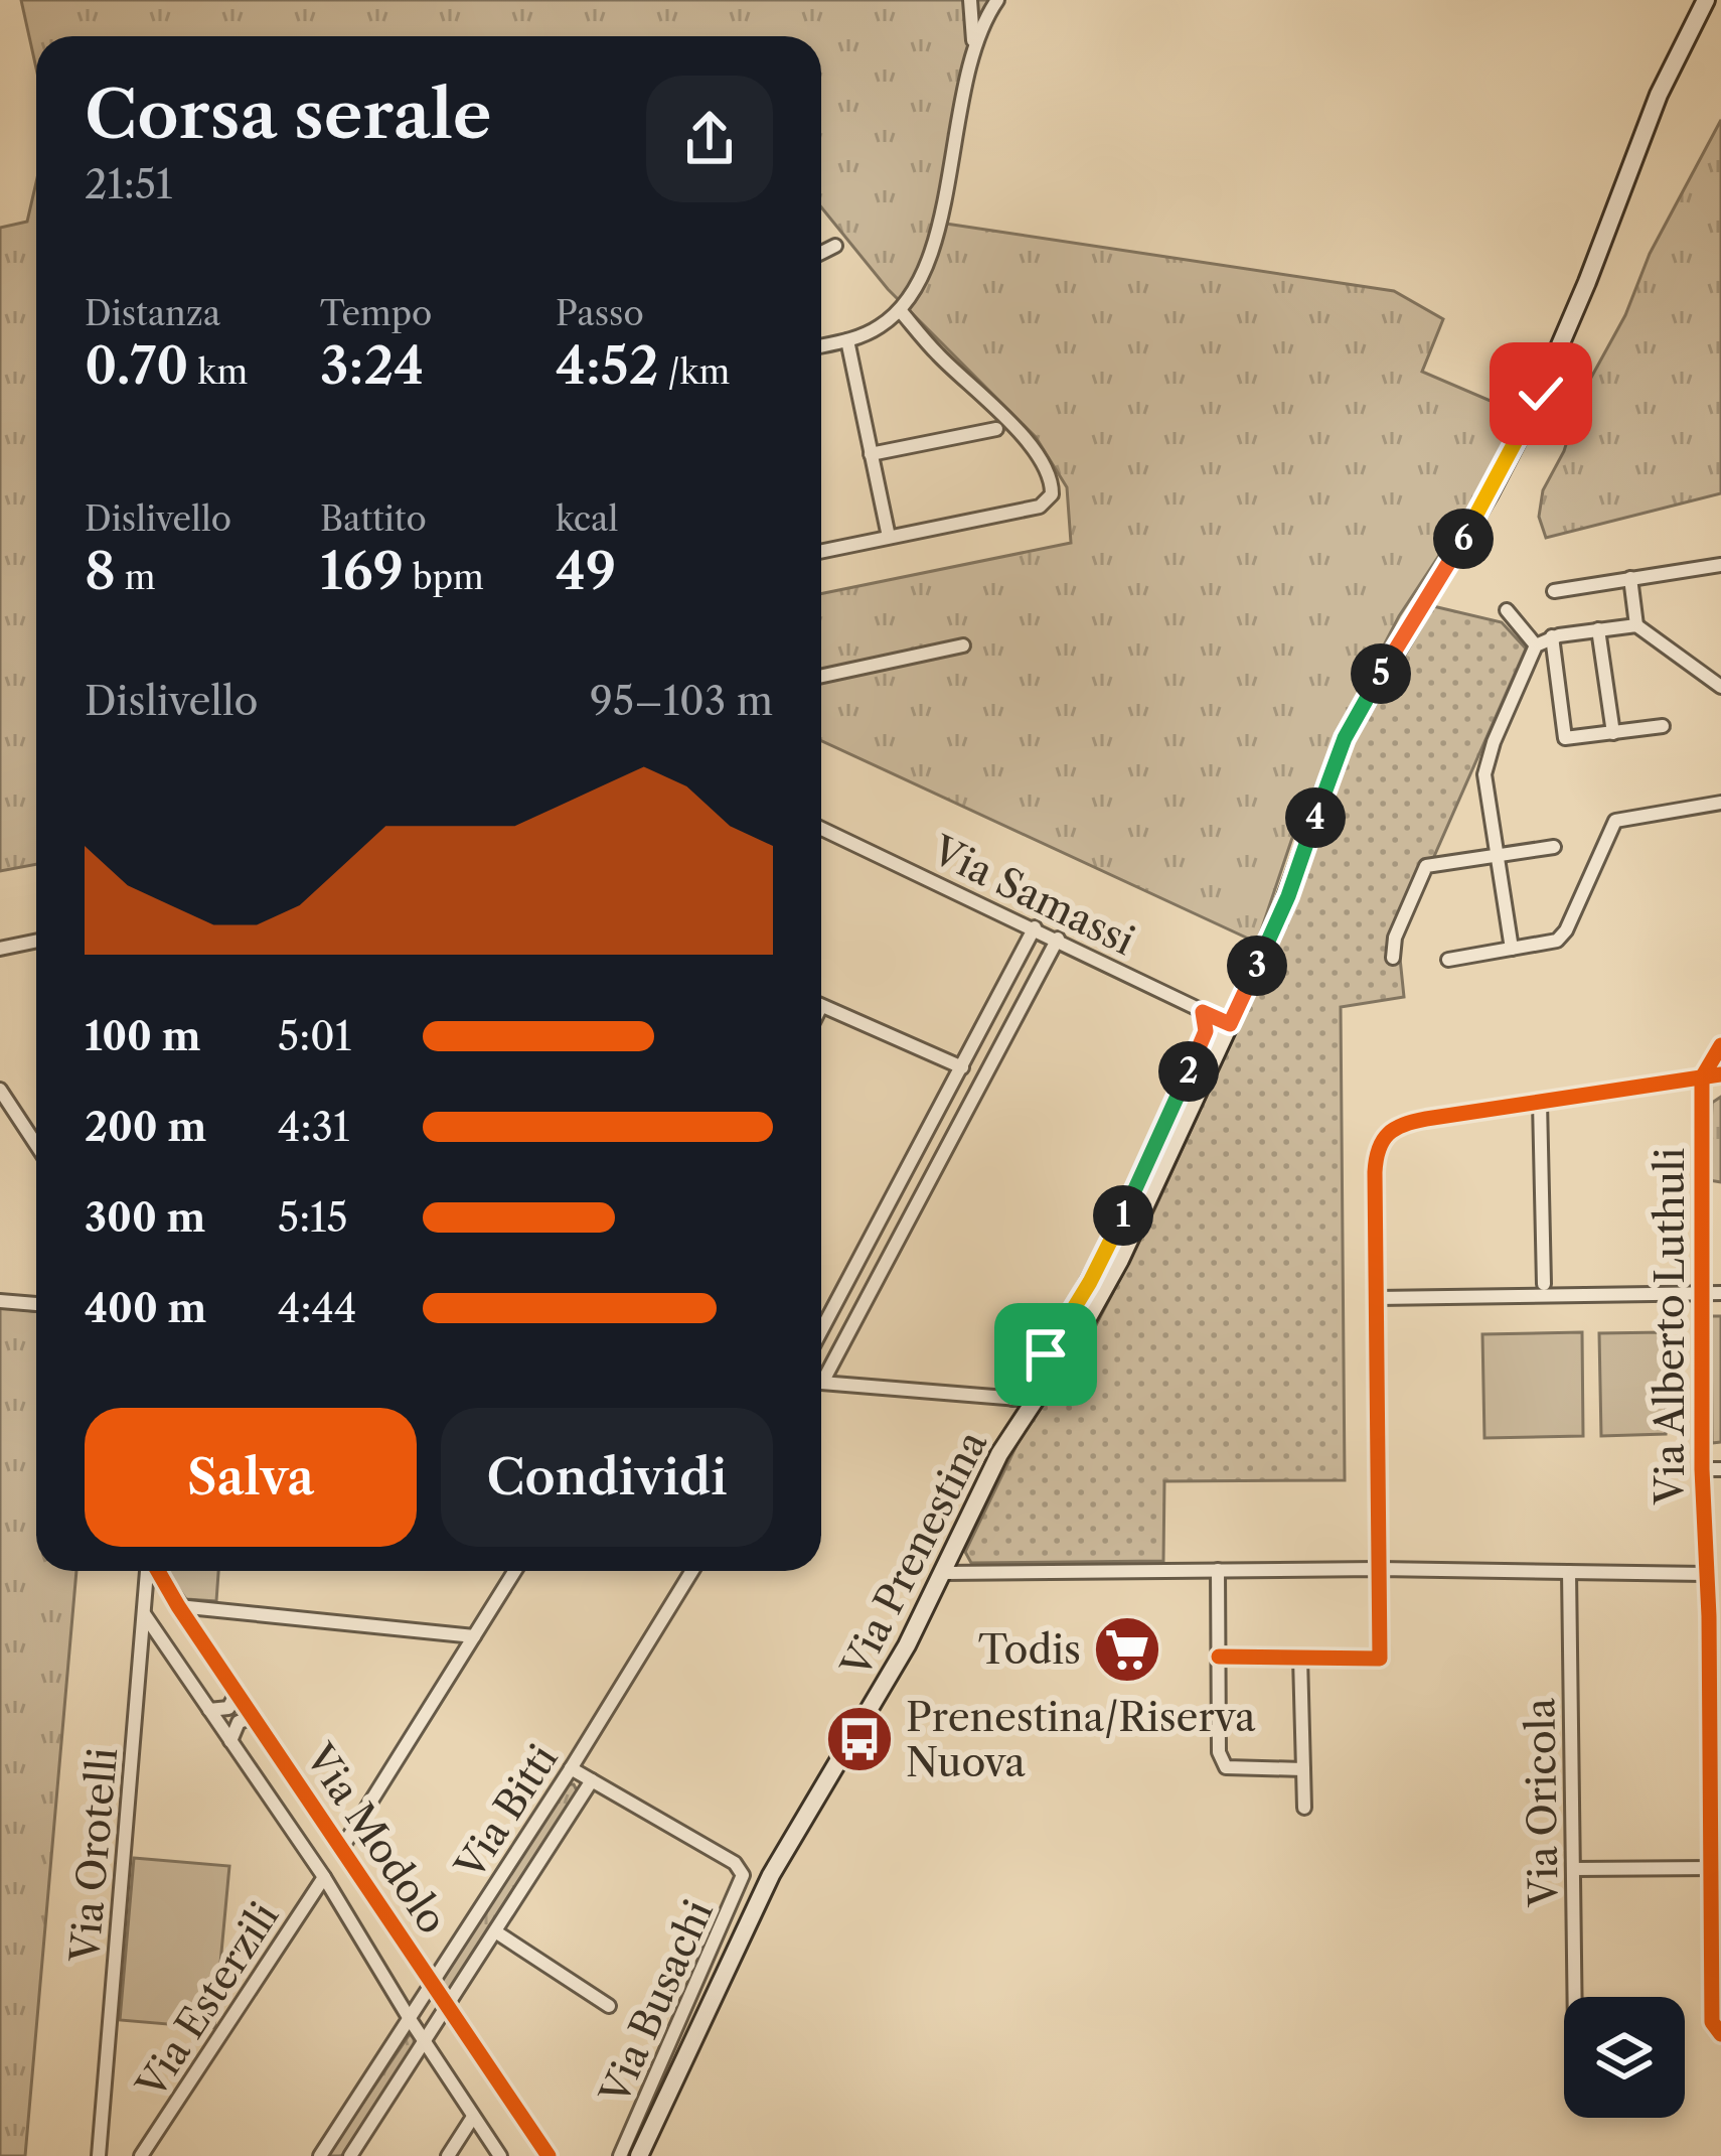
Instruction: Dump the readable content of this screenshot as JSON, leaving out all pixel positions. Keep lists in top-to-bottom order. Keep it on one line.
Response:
{"streets":{"main road":["Via Prenestina"],"street":["Via Samassi","Via Alberto Luthuli","Via Oricola","Via Bitti","Via Modolo","Via Orotelli","Via Esterzili","Via Busachi"]},"crossings":[["Via Samassi","Via Prenestina"],["Via Prenestina","Via Busachi"],["Via Bitti","Via Modolo"],["Via Bitti","Via Busachi"],["Via Modolo","Via Orotelli"],["Via Modolo","Via Esterzili"]],"places":{"supermarket":["Todis"],"bus stop":["Prenestina/Riserva Nuova"]},"page":{"heading":["Corsa serale","21:51"],"stats":[["Distanza","0.70 km"],["Tempo","3:24"],["Passo","4:52 /km"],["Dislivello","8 m"],["Battito","169 bpm"],["kcal","49"]],"pins":["6","5","4","3","2","1"],"chart":["Dislivello","95–103 m"],"list":[{"name":"100 m","note":"5:01"},{"name":"200 m","note":"4:31"},{"name":"300 m","note":"5:15"},{"name":"400 m","note":"4:44"}],"buttons":["Salva","Condividi"]}}
